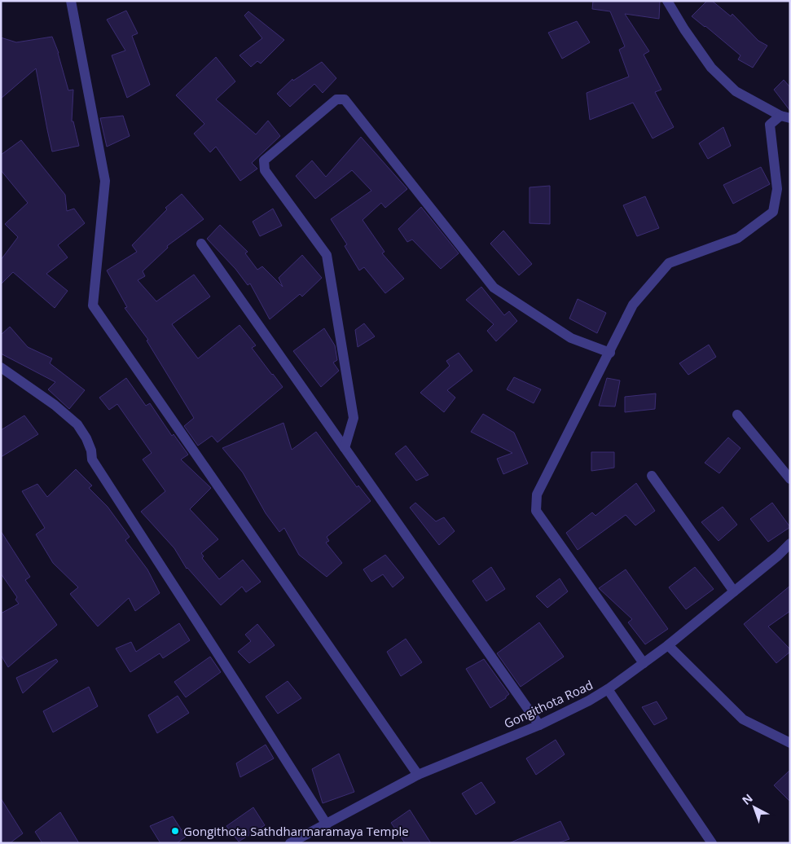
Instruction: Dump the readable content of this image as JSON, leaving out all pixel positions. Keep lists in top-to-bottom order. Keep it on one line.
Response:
{"streets":{"street":["Gongithota Road"]},"places":["Gongithota Sathdharmaramaya Temple"],"north":"top left"}
